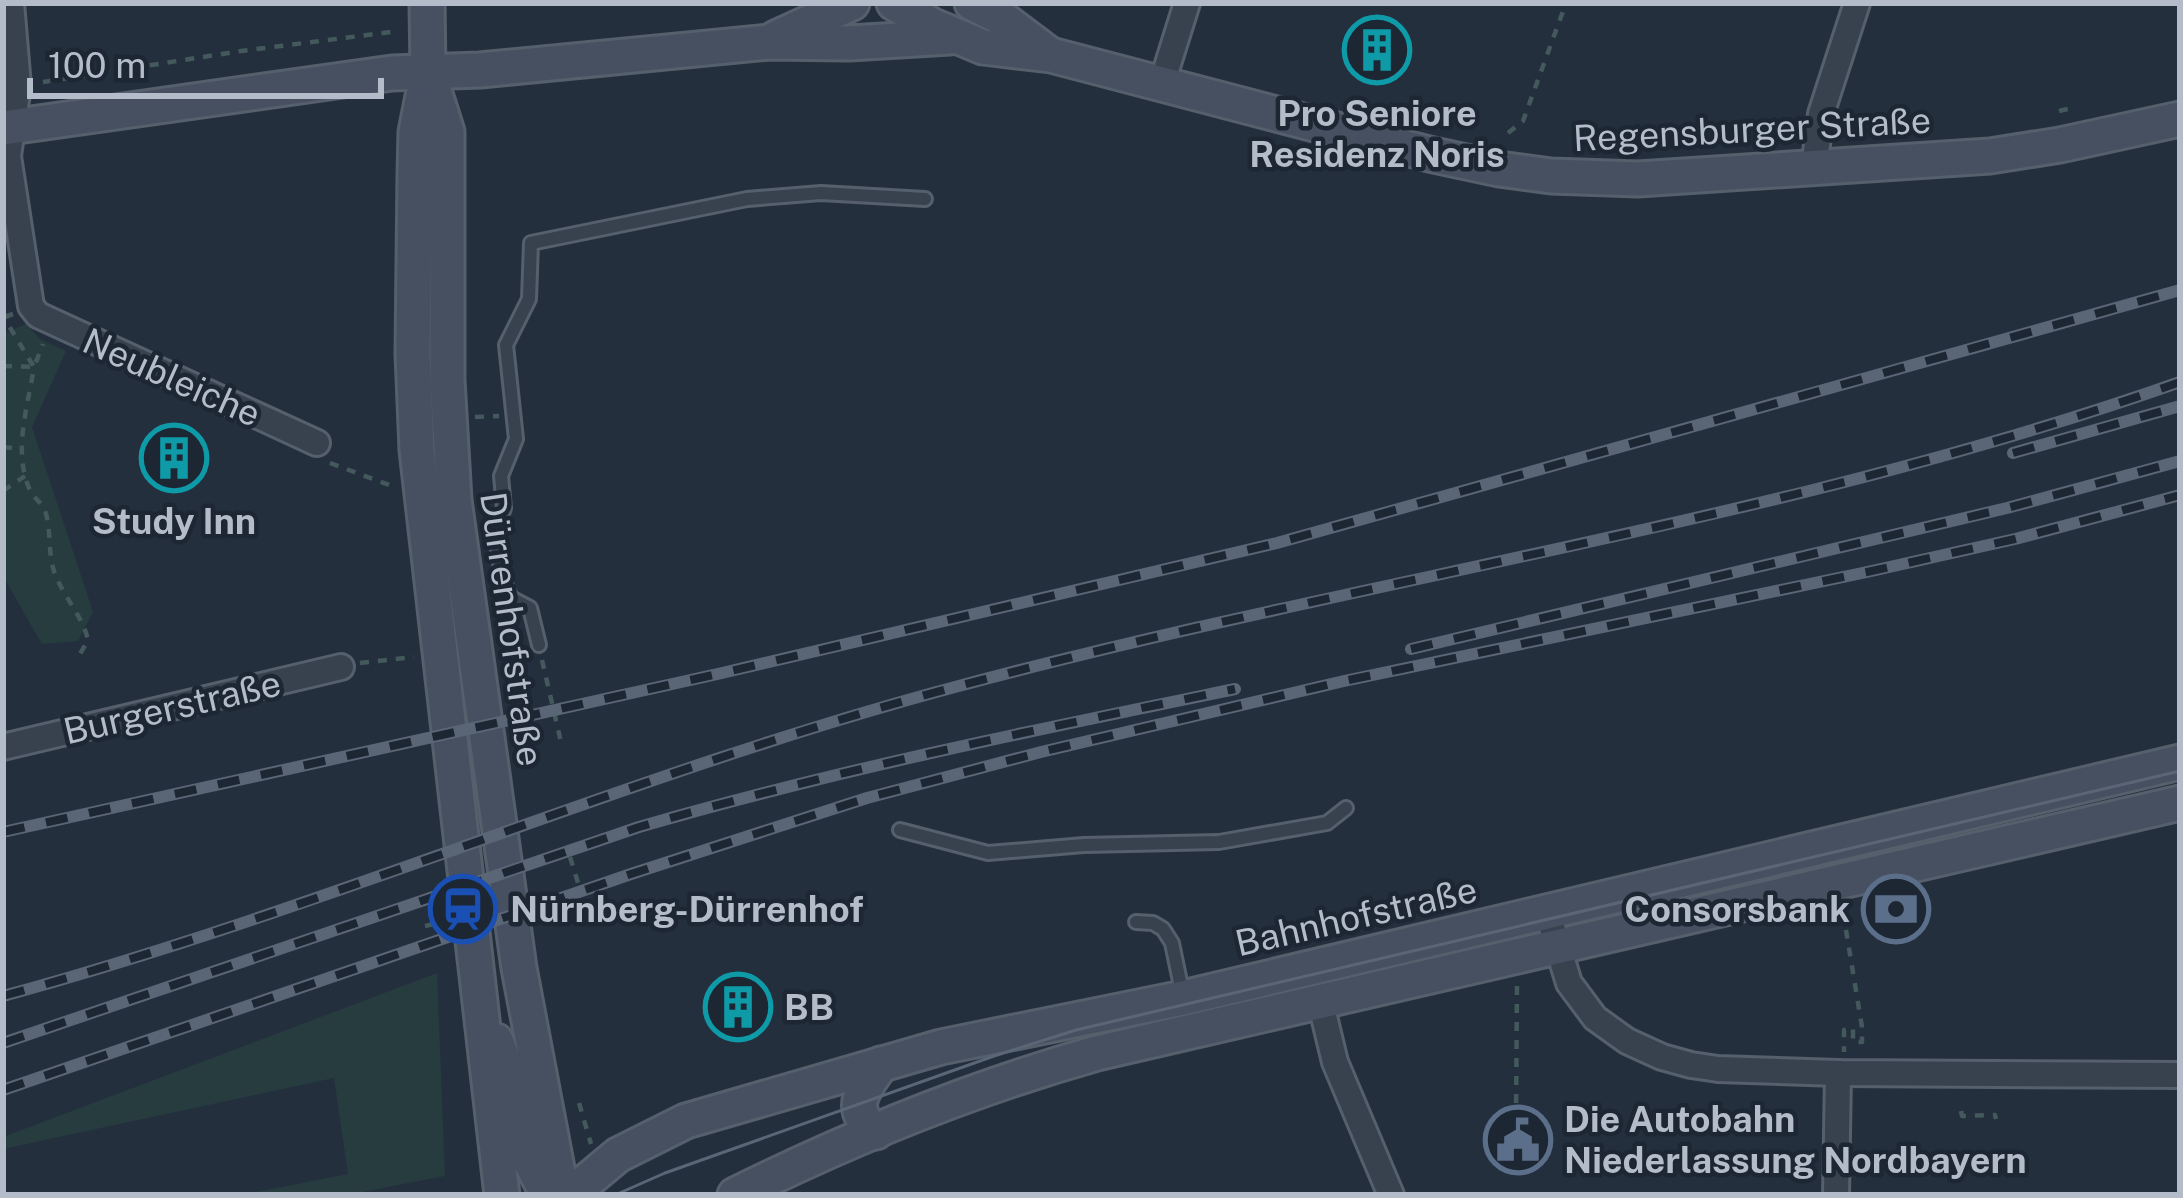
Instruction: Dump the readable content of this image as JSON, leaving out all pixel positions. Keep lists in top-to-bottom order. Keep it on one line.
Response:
{"streets":{"main road":["Regensburger Straße","Dürrenhofstraße","Bahnhofstraße"],"street":["Neubleiche","Burgerstraße"]},"crossings":[["Dürrenhofstraße","Bahnhofstraße"]],"places":{"building":["Pro Seniore Residenz Noris","Study Inn","BB"],"station":["Nürnberg-Dürrenhof"],"bank":["Consorsbank"],"public building":["Die Autobahn Niederlassung Nordbayern"]},"scale_bar":"100 m"}
